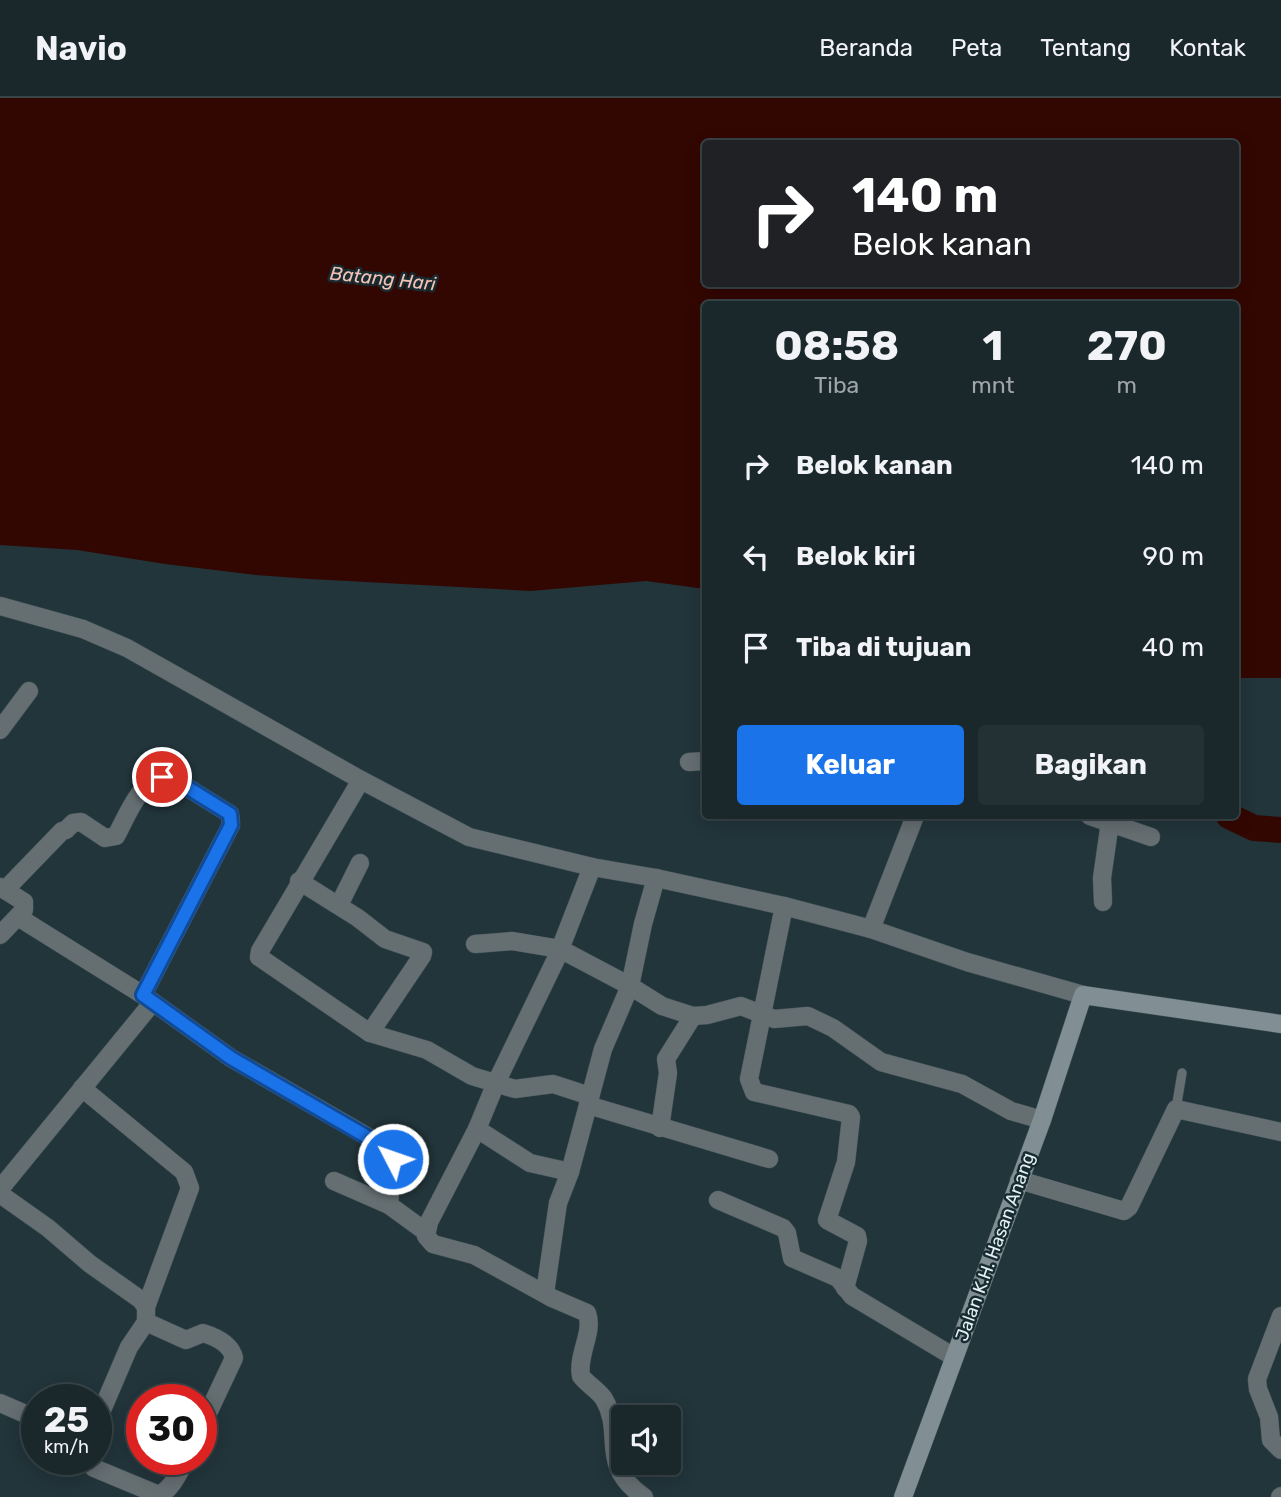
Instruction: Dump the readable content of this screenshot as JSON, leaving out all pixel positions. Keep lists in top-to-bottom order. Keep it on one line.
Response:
{"streets":{"main road":["Jalan K.H. Hasan Anang"]},"water":["Batang Hari"],"page":{"header":"Navio","nav":["Beranda","Peta","Tentang","Kontak"],"turn":["140 m","Belok kanan"],"eta":["08:58","Tiba","1","mnt","270","m"],"list":[{"name":"Belok kanan","value":"140 m"},{"name":"Belok kiri","value":"90 m"},{"name":"Tiba di tujuan","value":"40 m"}],"buttons":["Keluar","Bagikan"],"speed":"25 km/h","limit":"30"}}
